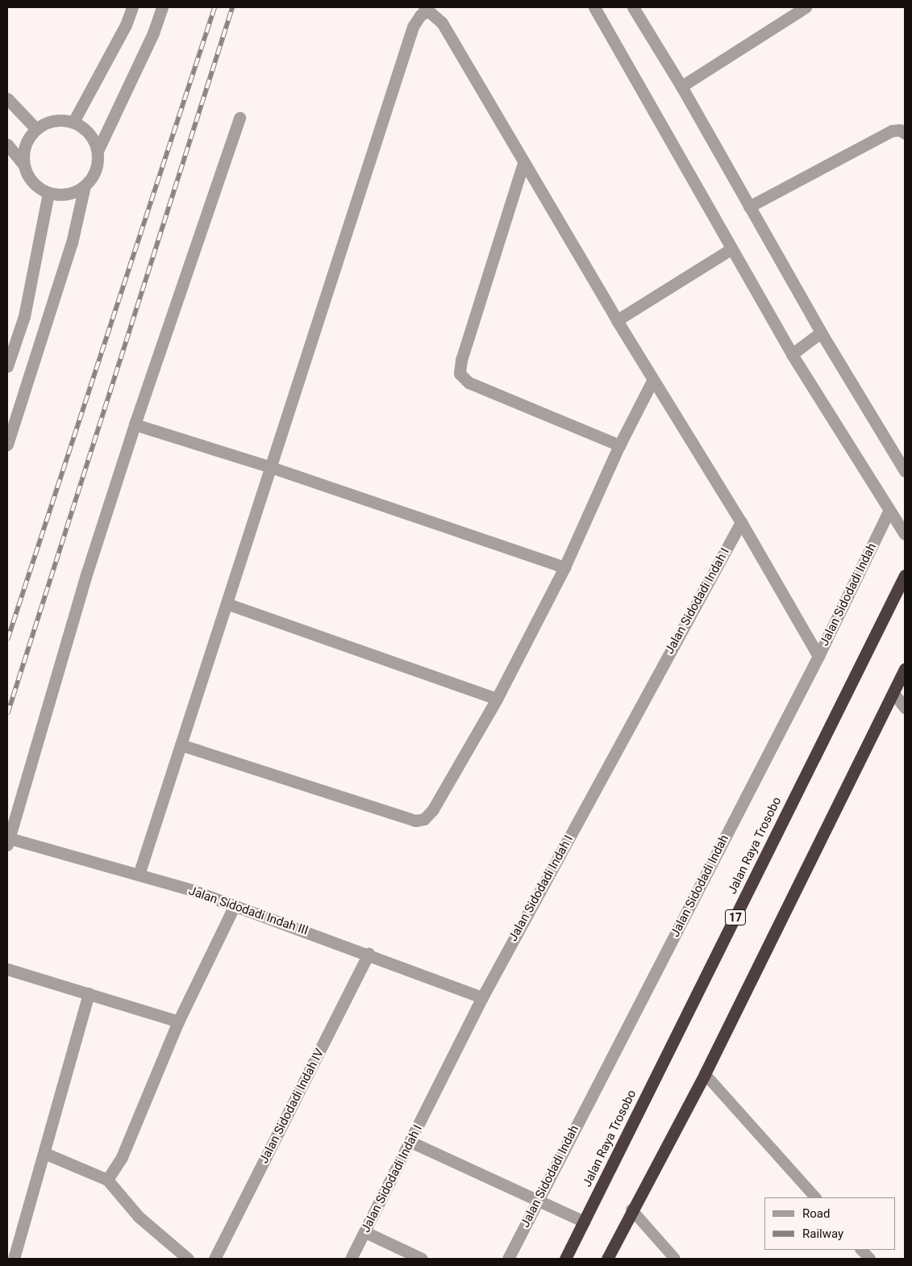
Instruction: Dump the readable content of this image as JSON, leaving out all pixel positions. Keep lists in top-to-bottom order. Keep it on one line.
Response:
{"streets":{"highway":["Jalan Raya Trosobo","17"],"street":["Jalan Sidodadi Indah","Jalan Sidodadi Indah I","Jalan Sidodadi Indah III","Jalan Sidodadi Indah IV"]},"crossings":[["Jalan Sidodadi Indah I","Jalan Sidodadi Indah III"],["Jalan Sidodadi Indah III","Jalan Sidodadi Indah IV"]],"legend":["Road","Railway"]}
